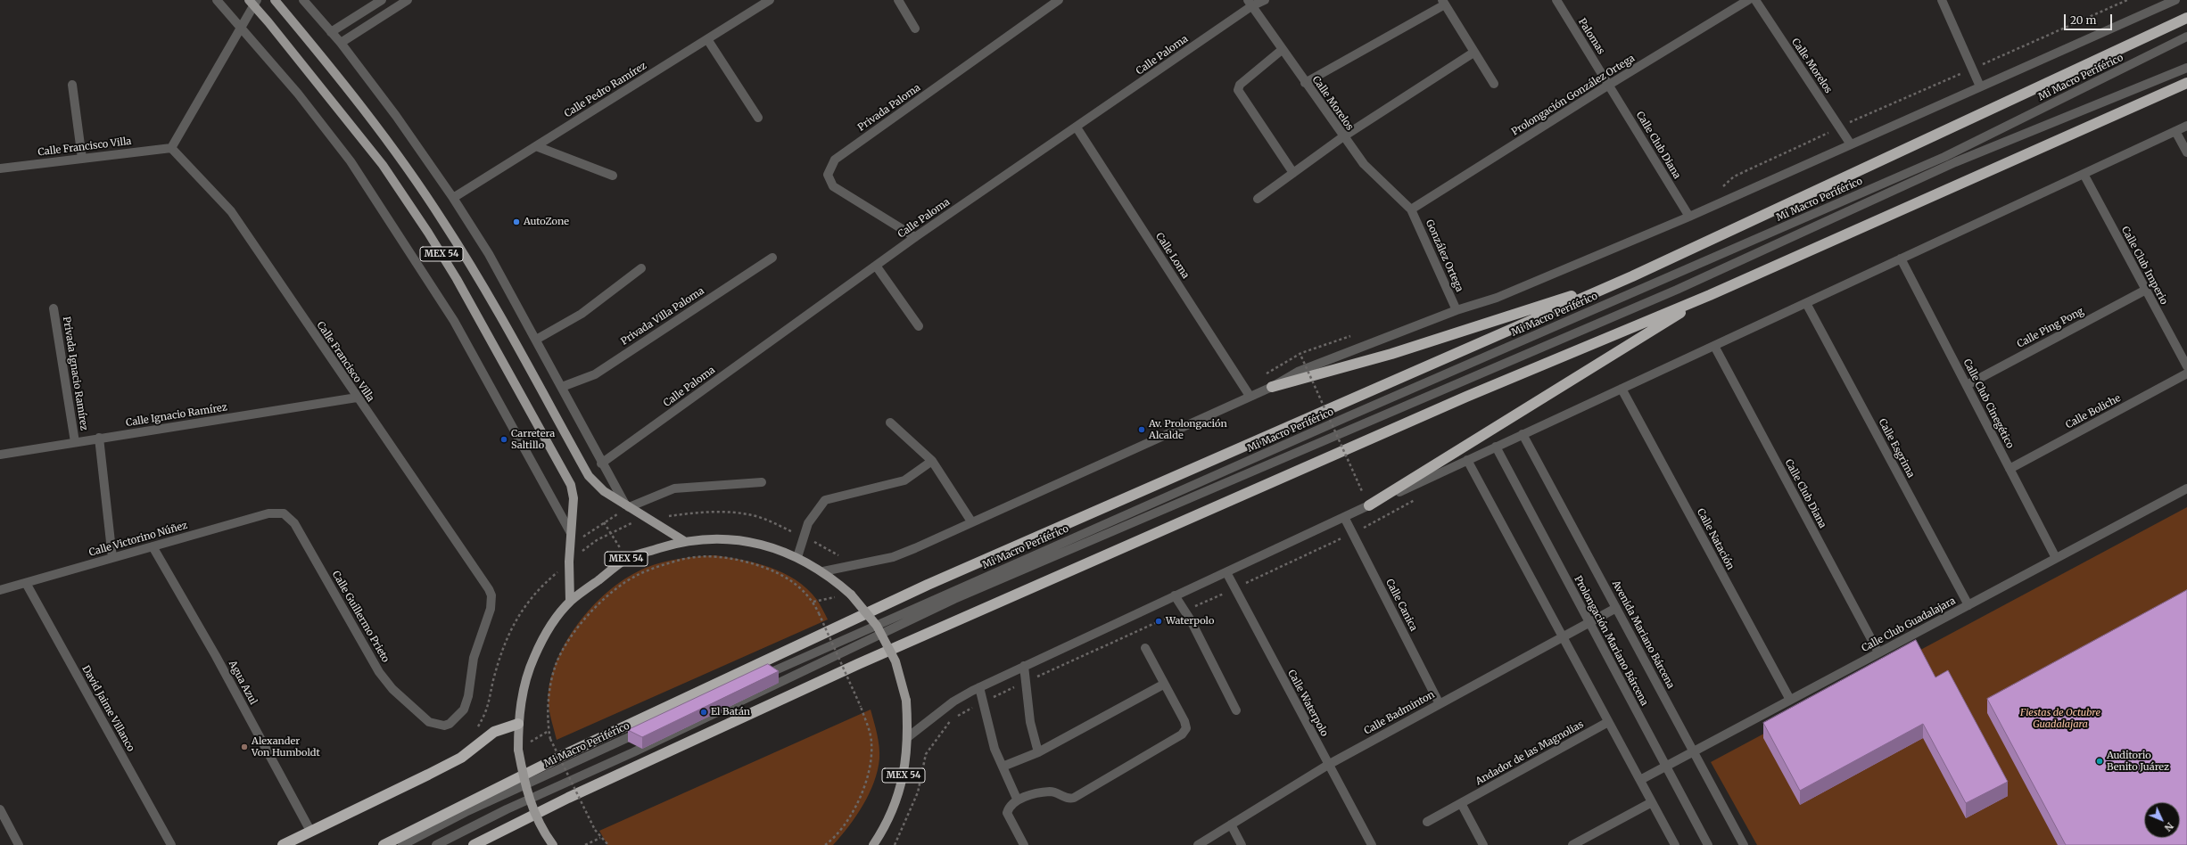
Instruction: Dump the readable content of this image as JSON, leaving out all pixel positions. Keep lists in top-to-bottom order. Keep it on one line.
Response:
{"streets":{"main road":["MEX 54"],"street":["Palomas","Calle Paloma","Calle Morelos","Mi Macro Periférico","Calle Pedro Ramírez","Prolongación González Ortega","Privada Paloma","Calle Club Diana","Calle Francisco Villa","Calle Loma","González Ortega","Calle Club Imperio","Privada Villa Paloma","Calle Ping Pong","Privada Ignacio Ramírez","Calle Club Cinegético","Calle Boliche","Calle Ignacio Ramírez","Calle Esgrima","Calle Victorino Núñez","Calle Natación","Calle Canica","Calle Guillermo Prieto","Calle Club Guadalajara","Avenida Mariano Bárcena","Prolongación Mariano Bárcena","Agua Azul","Calle Waterpolo","David Jaime Villanco","Calle Badminton","Andador de las Magnolias"]},"crossings":[["Palomas","Prolongación González Ortega"],["Palomas","Calle Club Diana"],["Calle Paloma","Calle Morelos"],["Calle Paloma","Privada Paloma"],["Calle Paloma","Calle Loma"],["Calle Morelos","Prolongación González Ortega"],["Calle Morelos","González Ortega"],["Prolongación González Ortega","Calle Club Diana"],["Prolongación González Ortega","González Ortega"],["Calle Club Diana","Calle Club Guadalajara"],["Calle Francisco Villa","Calle Ignacio Ramírez"],["Calle Francisco Villa","Calle Guillermo Prieto"],["Calle Club Imperio","Calle Ping Pong"],["Calle Ping Pong","Calle Club Cinegético"],["Privada Ignacio Ramírez","Calle Ignacio Ramírez"],["Privada Ignacio Ramírez","Calle Victorino Núñez"],["Calle Club Cinegético","Calle Boliche"],["Calle Club Cinegético","Calle Club Guadalajara"],["Calle Esgrima","Calle Club Guadalajara"],["Calle Victorino Núñez","Calle Guillermo Prieto"],["Calle Victorino Núñez","Agua Azul"],["Calle Victorino Núñez","David Jaime Villanco"],["Calle Natación","Calle Club Guadalajara"],["Calle Canica","Calle Badminton"],["Calle Club Guadalajara","Avenida Mariano Bárcena"],["Calle Club Guadalajara","Prolongación Mariano Bárcena"],["Avenida Mariano Bárcena","Calle Badminton"],["Prolongación Mariano Bárcena","Calle Badminton"],["Calle Waterpolo","Calle Badminton"]],"parks":["Fiestas de Octubre Guadalajara"],"places":["AutoZone","Av. Prolongación Alcalde","Carretera Saltillo","Waterpolo","El Batán","Alexander Von Humboldt","Auditorio Benito Juárez"],"scale_bar":"20 m","north":"bottom right"}
